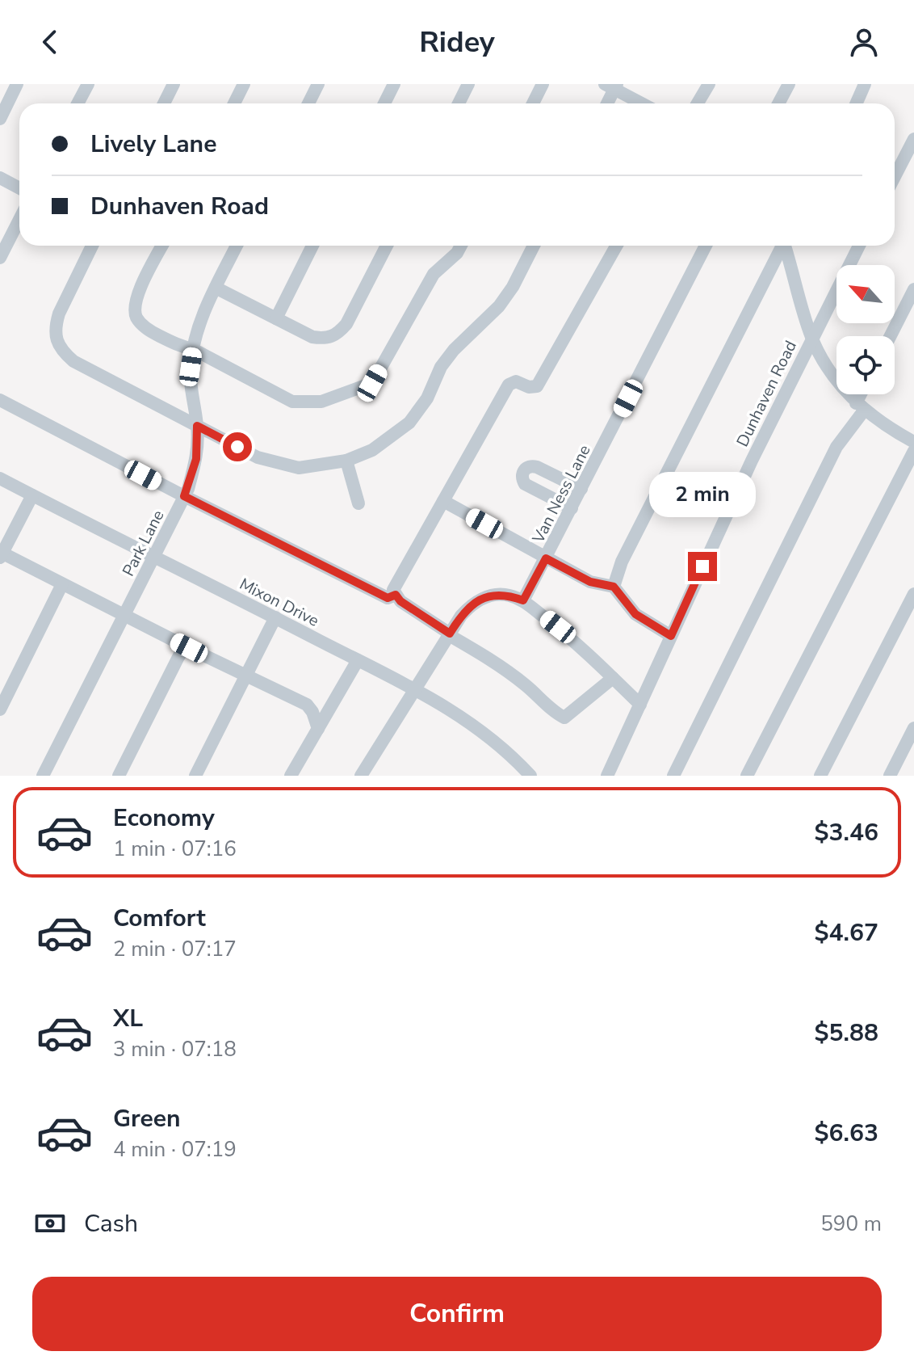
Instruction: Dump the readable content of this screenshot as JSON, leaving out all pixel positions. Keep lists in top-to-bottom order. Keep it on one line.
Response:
{"streets":{"street":["Dunhaven Road","Van Ness Lane","Park Lane","Mixon Drive"]},"crossings":[["Park Lane","Mixon Drive"]],"north":"top left","page":{"header":"Ridey","banner":["Lively Lane","Dunhaven Road"],"bubble":"2 min","list":[{"name":"Economy","note":"1 min · 07:16","value":"$3.46"},{"name":"Comfort","note":"2 min · 07:17","value":"$4.67"},{"name":"XL","note":"3 min · 07:18","value":"$5.88"},{"name":"Green","note":"4 min · 07:19","value":"$6.63"}],"pay":["Cash","590 m"],"buttons":"Confirm"}}
